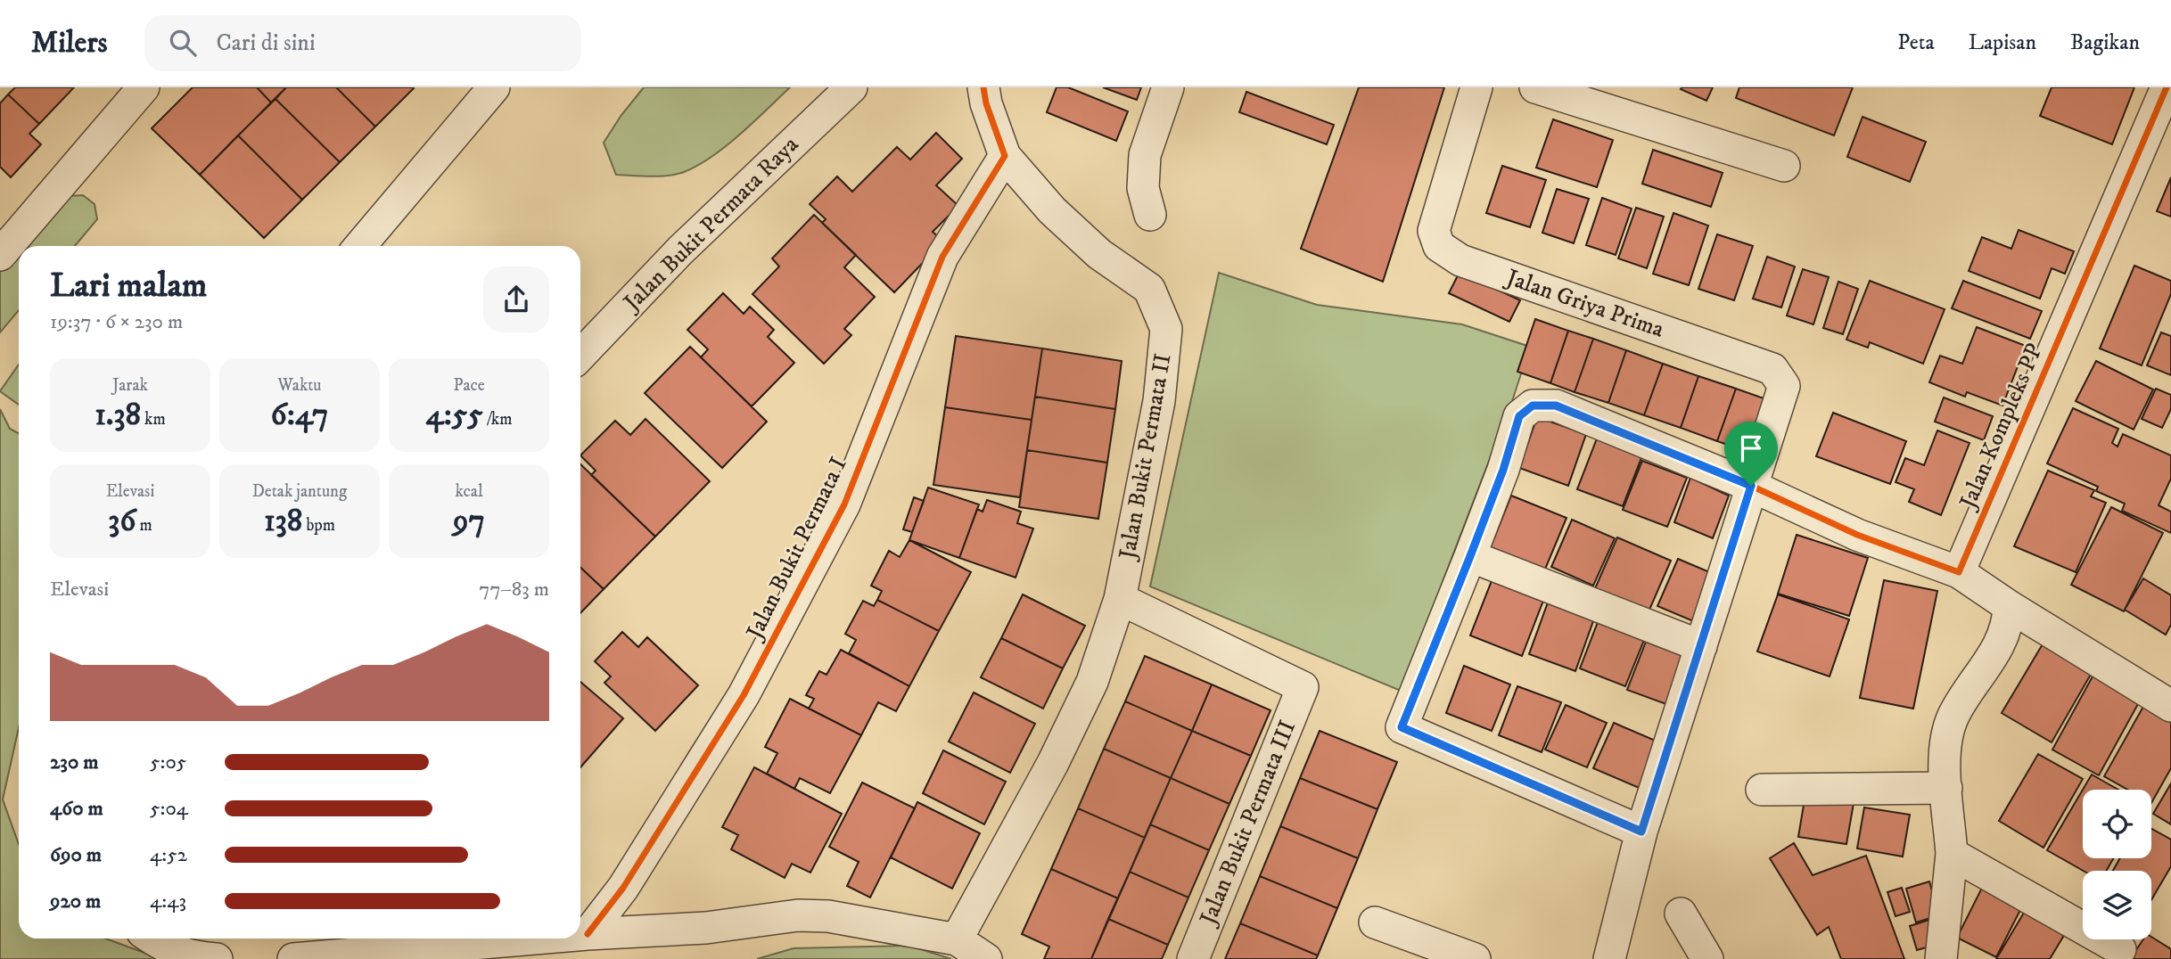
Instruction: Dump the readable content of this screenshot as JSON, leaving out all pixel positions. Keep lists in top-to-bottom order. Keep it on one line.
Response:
{"streets":{"street":["Jalan Bukit Permata Raya","Jalan Griya Prima","Jalan Kompleks PP","Jalan Bukit Permata II","Jalan Bukit Permata I","Jalan Bukit Permata III"]},"crossings":[["Jalan Bukit Permata II","Jalan Bukit Permata I"],["Jalan Bukit Permata II","Jalan Bukit Permata III"]],"page":{"header":"Milers","search":"Cari di sini","nav":["Peta","Lapisan","Bagikan"],"heading":["Lari malam","19:37 · 6 × 230 m"],"stats":[["Jarak","1.38 km"],["Waktu","6:47"],["Pace","4:55 /km"],["Elevasi","36 m"],["Detak jantung","138 bpm"],["kcal","97"]],"chart":["Elevasi","77–83 m"],"list":[{"name":"230 m","note":"5:05"},{"name":"460 m","note":"5:04"},{"name":"690 m","note":"4:52"},{"name":"920 m","note":"4:43"}]}}
